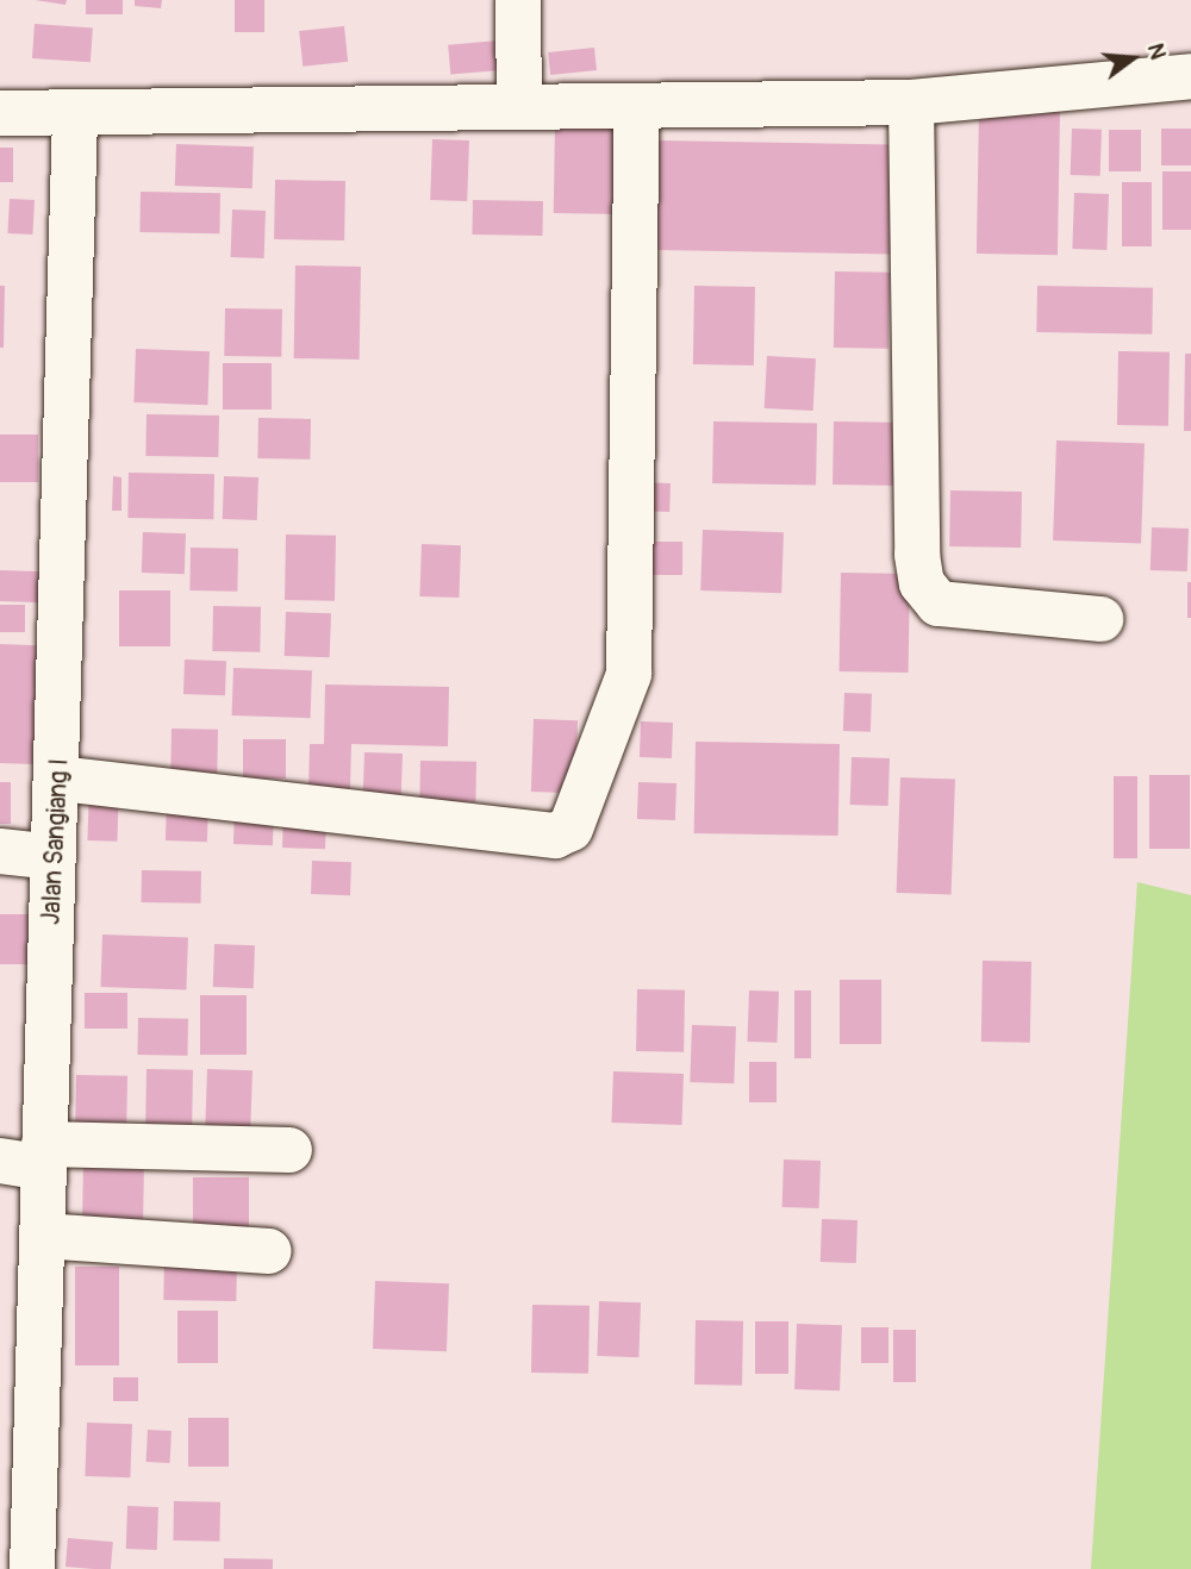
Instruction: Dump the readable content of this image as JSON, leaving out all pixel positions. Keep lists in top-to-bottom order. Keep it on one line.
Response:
{"streets":{"street":["Jalan Sangiang I"]},"north":"right"}
